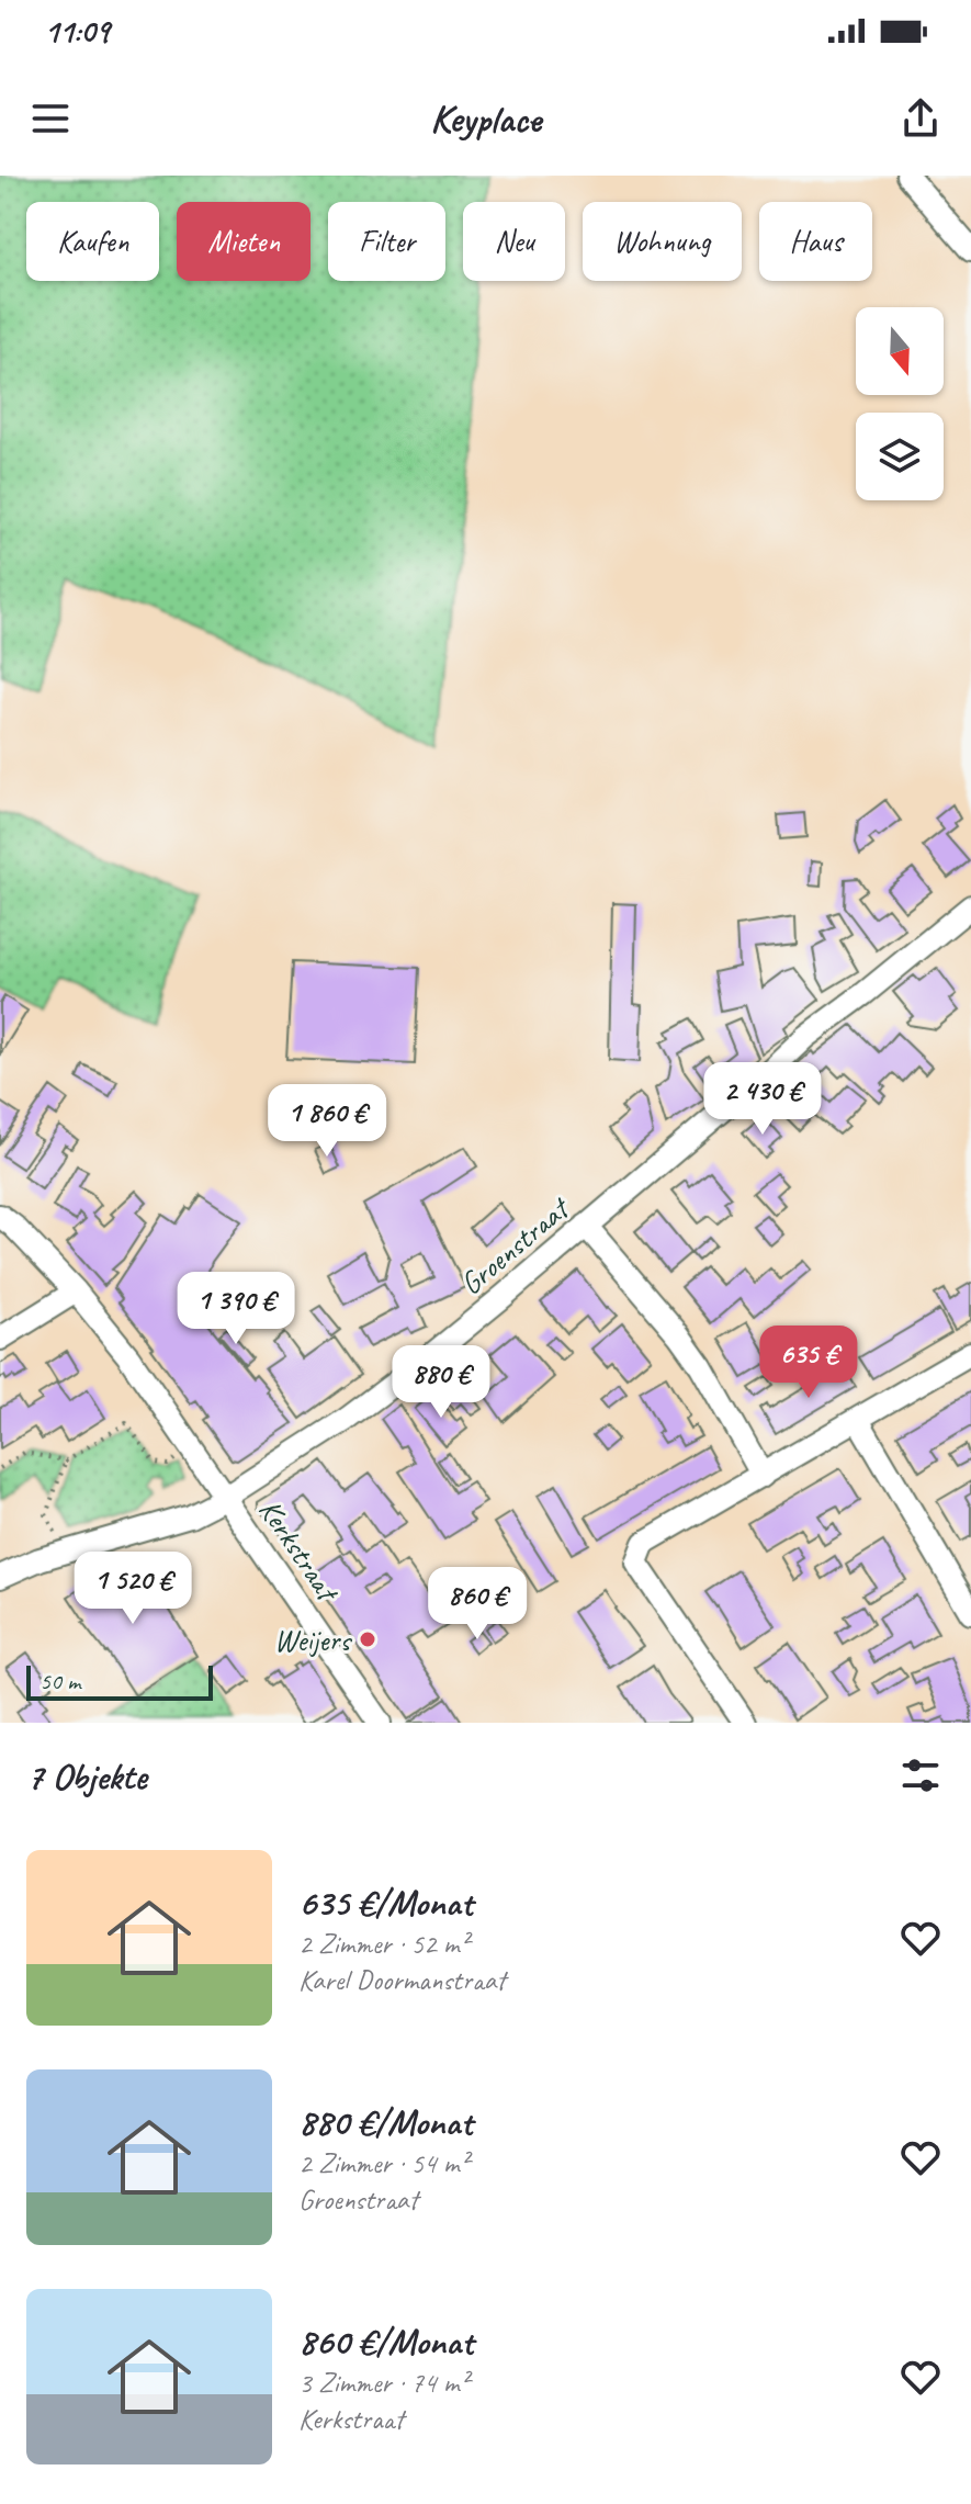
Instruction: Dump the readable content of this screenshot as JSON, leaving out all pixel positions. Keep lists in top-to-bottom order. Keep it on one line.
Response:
{"streets":{"street":["Groenstraat","Kerkstraat"]},"crossings":[["Groenstraat","Kerkstraat"]],"places":["Weijers"],"scale_bar":"50 m","north":"bottom","page":{"status":"11:09","header":"Keyplace","chip":["Kaufen","Mieten","Filter","Neu","Wohnung","Haus"],"price":["2 430 €","1 860 €","1 390 €","635 €","880 €","1 520 €","860 €"],"scale":"50 m","heading":"7 Objekte","list":[{"name":"635 €/Monat","note":"2 Zimmer · 52 m² · Karel Doormanstraat"},{"name":"880 €/Monat","note":"2 Zimmer · 54 m² · Groenstraat"},{"name":"860 €/Monat","note":"3 Zimmer · 74 m² · Kerkstraat"}]}}
